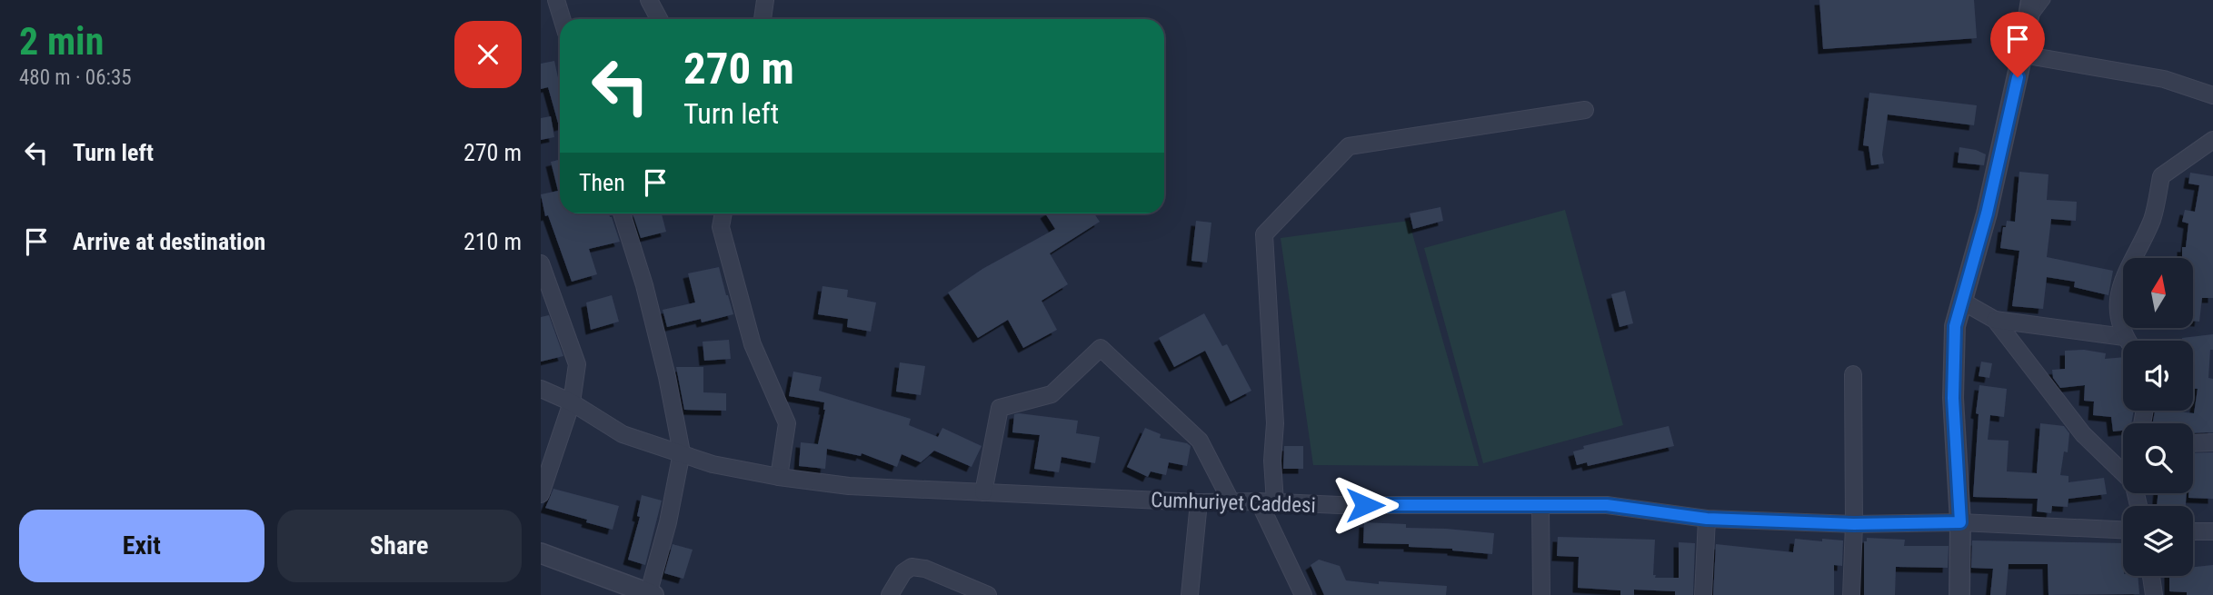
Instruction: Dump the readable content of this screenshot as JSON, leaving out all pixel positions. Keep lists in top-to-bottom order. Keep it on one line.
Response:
{"streets":{"street":["Cumhuriyet Caddesi"]},"north":"top","page":{"heading":["2 min","480 m · 06:35"],"turn":["270 m","Turn left"],"list":[{"name":"Turn left","value":"270 m"},{"name":"Arrive at destination","value":"210 m"}],"then":"Then","buttons":["Exit","Share"]}}
